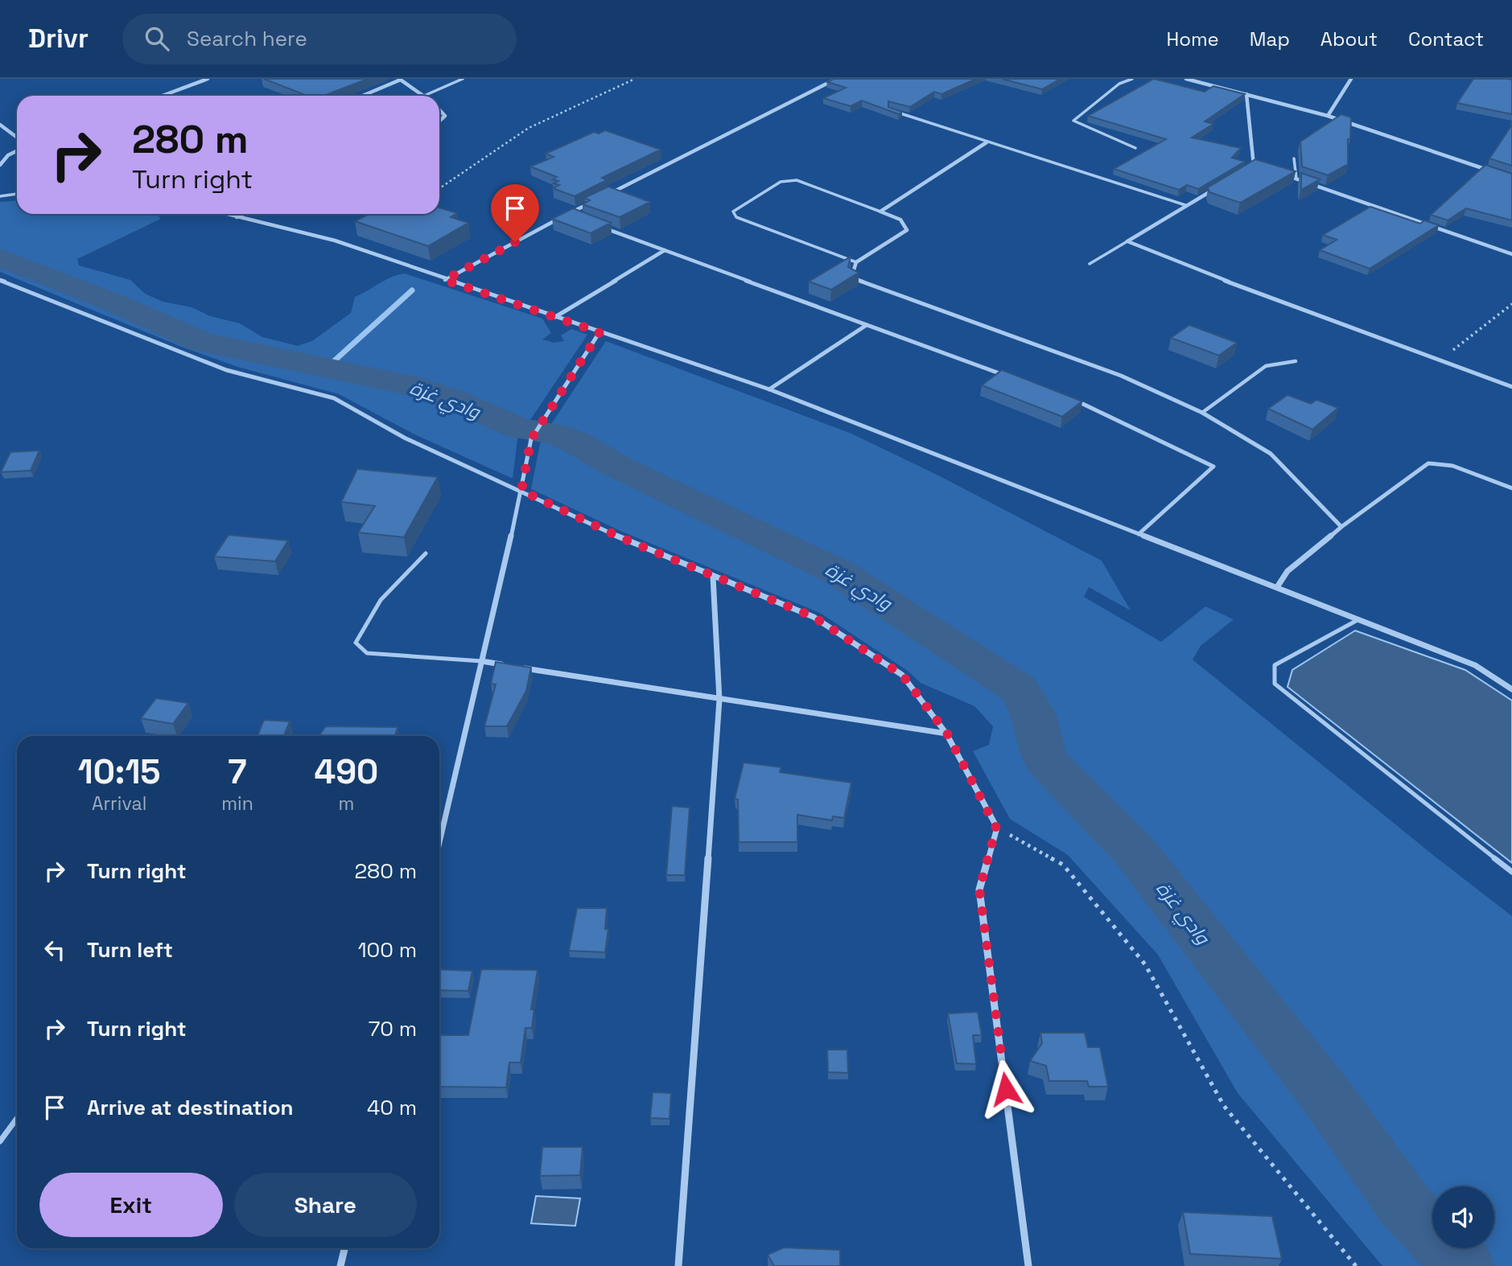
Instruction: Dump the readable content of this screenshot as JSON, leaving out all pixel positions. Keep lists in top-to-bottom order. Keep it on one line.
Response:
{"water":["وادي غزة"],"page":{"header":"Drivr","search":"Search here","nav":["Home","Map","About","Contact"],"turn":["280 m","Turn right"],"eta":["10:15","Arrival","7","min","490","m"],"list":[{"name":"Turn right","value":"280 m"},{"name":"Turn left","value":"100 m"},{"name":"Turn right","value":"70 m"},{"name":"Arrive at destination","value":"40 m"}],"buttons":["Exit","Share"]}}
